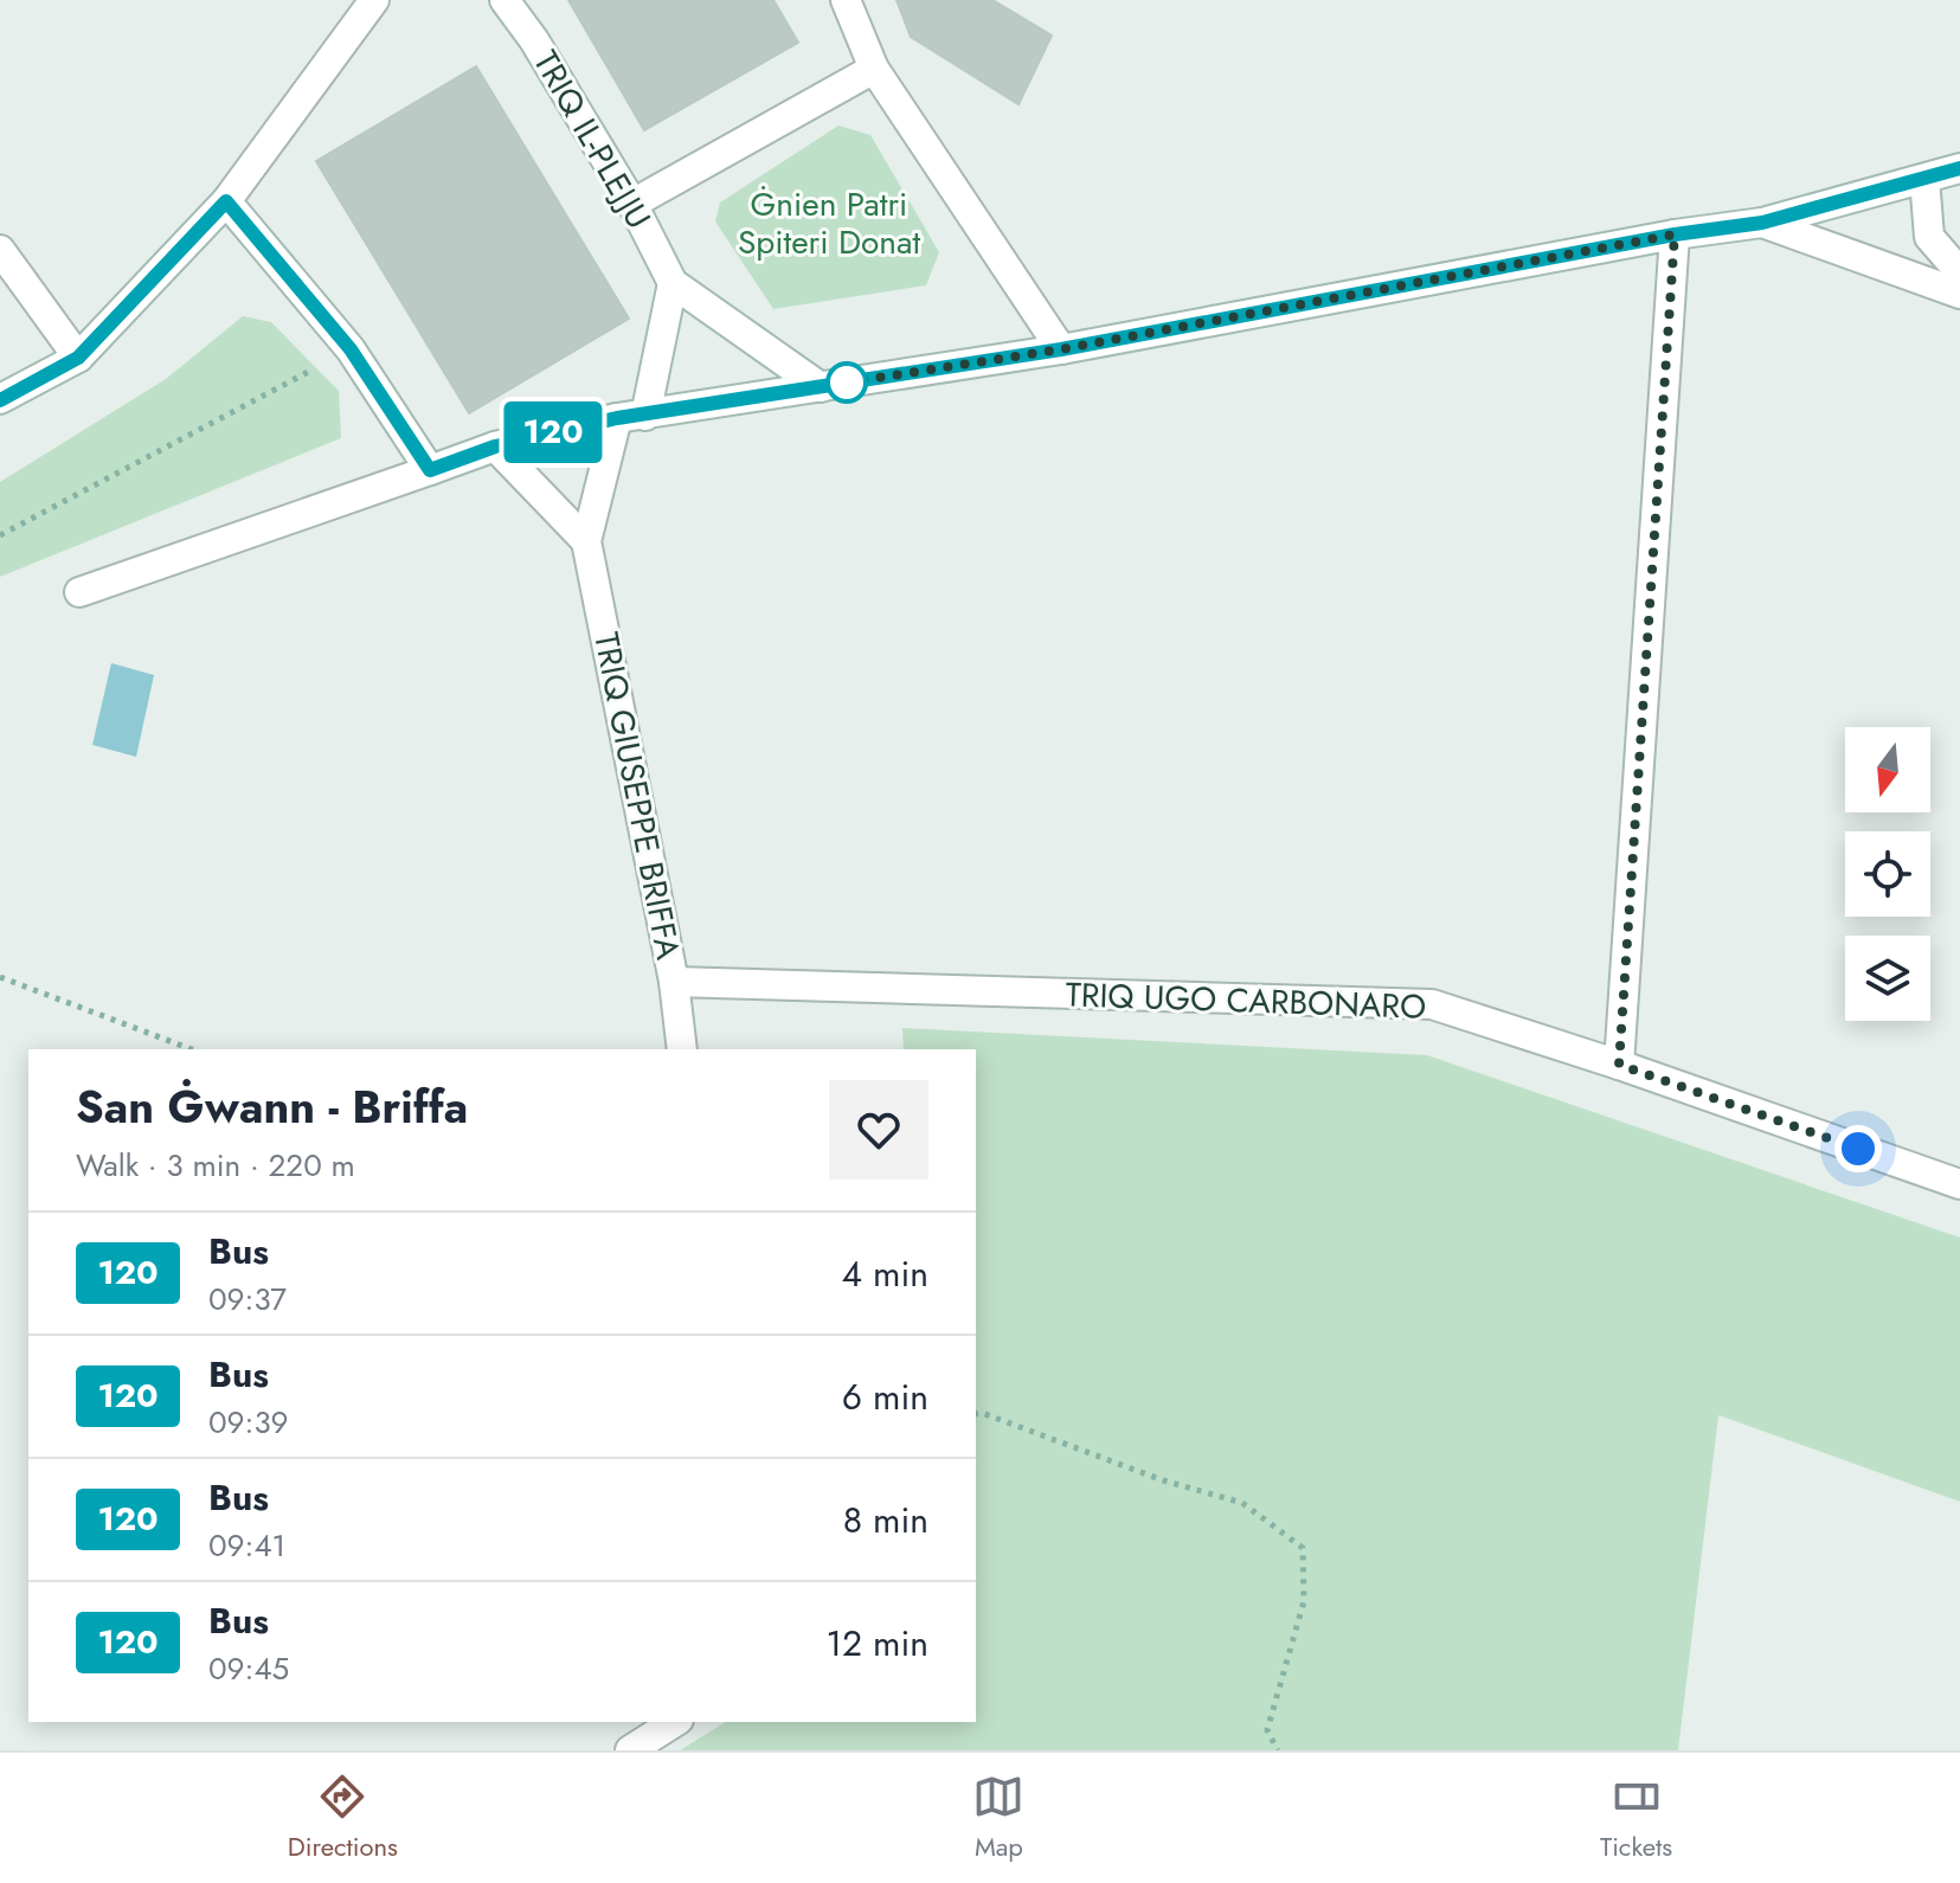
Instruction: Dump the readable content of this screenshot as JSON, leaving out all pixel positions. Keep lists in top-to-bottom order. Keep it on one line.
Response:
{"streets":{"street":["TRIQ IL-PLEJJU","TRIQ GIUSEPPE BRIFFA","TRIQ UGO CARBONARO"]},"crossings":[["TRIQ GIUSEPPE BRIFFA","TRIQ UGO CARBONARO"]],"parks":["Ġnien Patri Spiteri Donat"],"lines":["bus line 120"],"north":"bottom","page":{"on_map":"120","heading":["San Ġwann - Briffa","Walk · 3 min · 220 m"],"list":[{"mark":"120","name":"Bus","note":"09:37","value":"4 min"},{"mark":"120","name":"Bus","note":"09:39","value":"6 min"},{"mark":"120","name":"Bus","note":"09:41","value":"8 min"},{"mark":"120","name":"Bus","note":"09:45","value":"12 min"}],"tabs":["Directions","Map","Tickets"]}}
